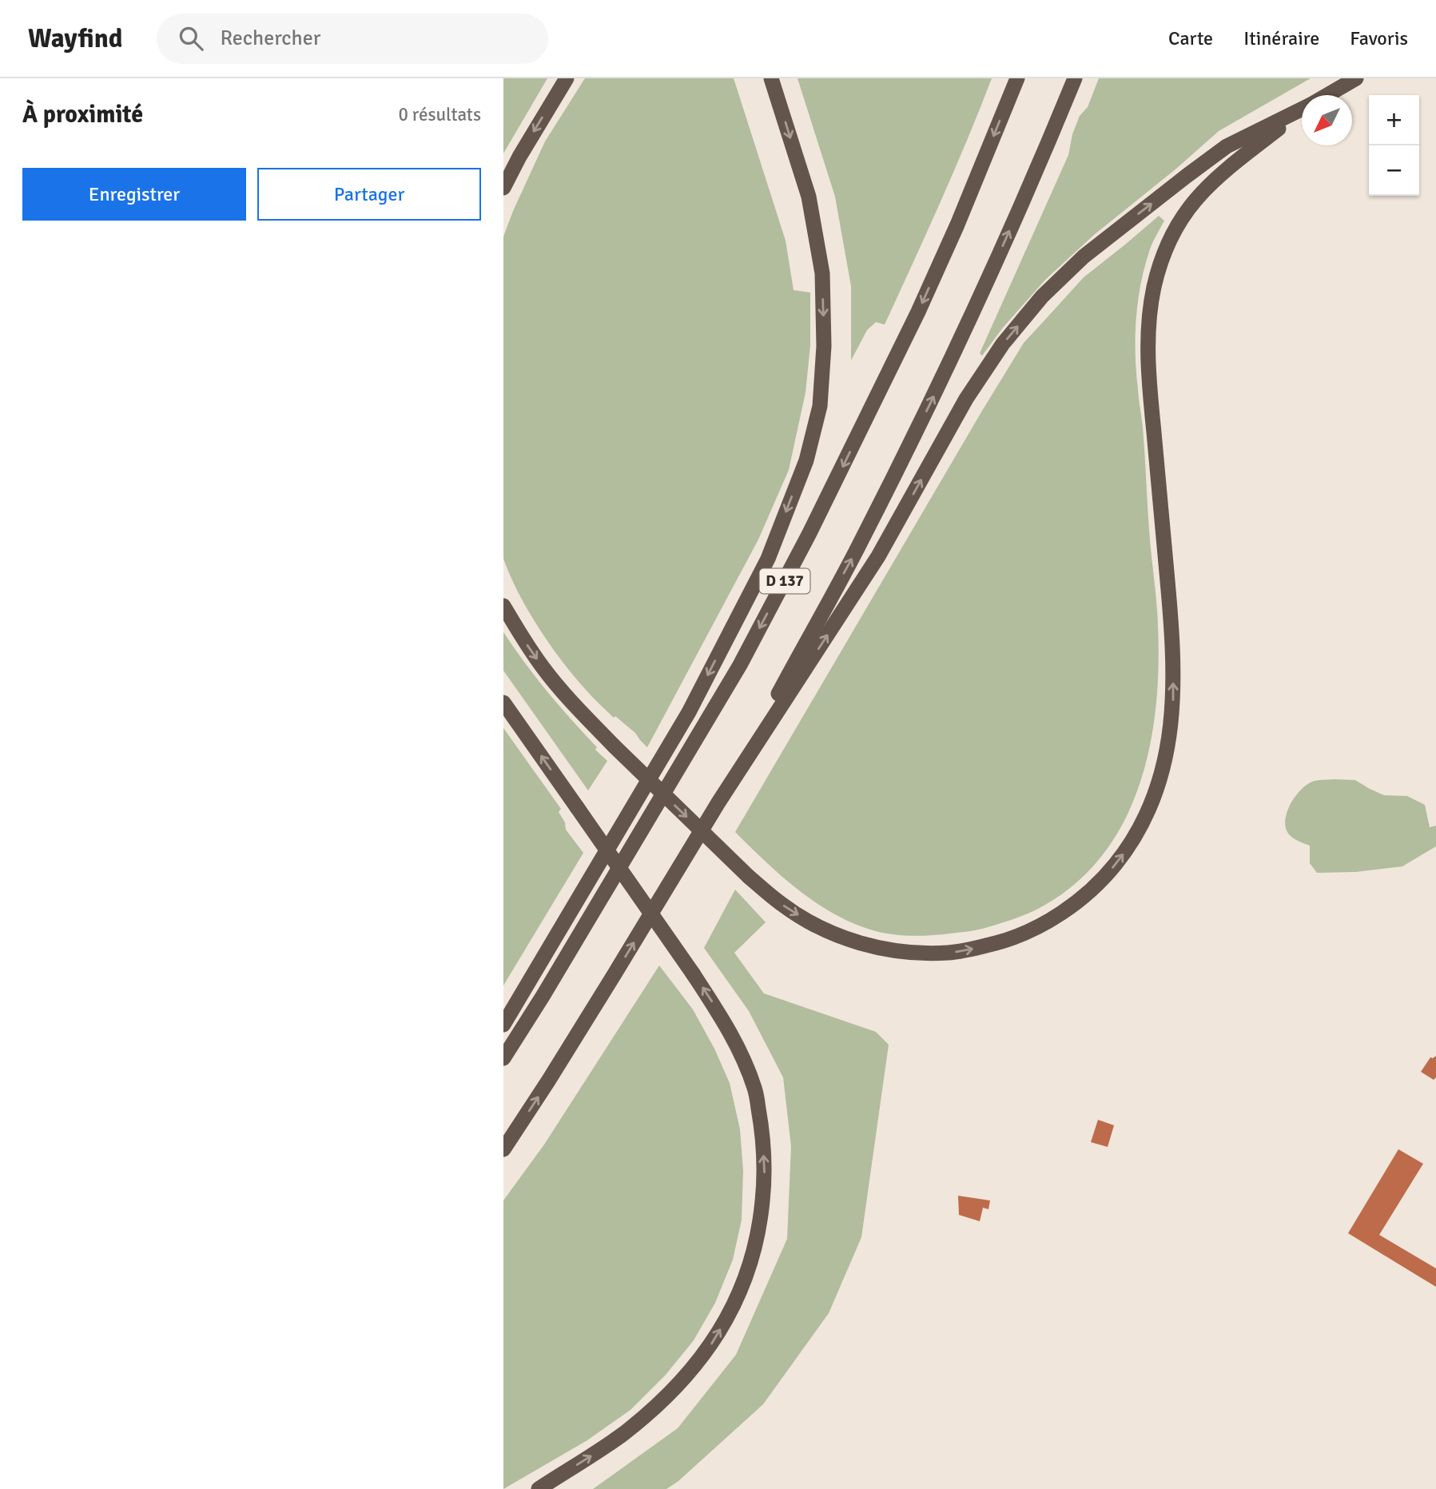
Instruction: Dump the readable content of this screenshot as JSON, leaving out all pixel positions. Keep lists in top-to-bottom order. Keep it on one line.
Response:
{"streets":{"highway":["D 137"]},"north":"bottom left","page":{"header":"Wayfind","search":"Rechercher","nav":["Carte","Itinéraire","Favoris"],"heading":["À proximité","0 résultats"],"map_buttons":["+","−"],"buttons":["Enregistrer","Partager"]}}
